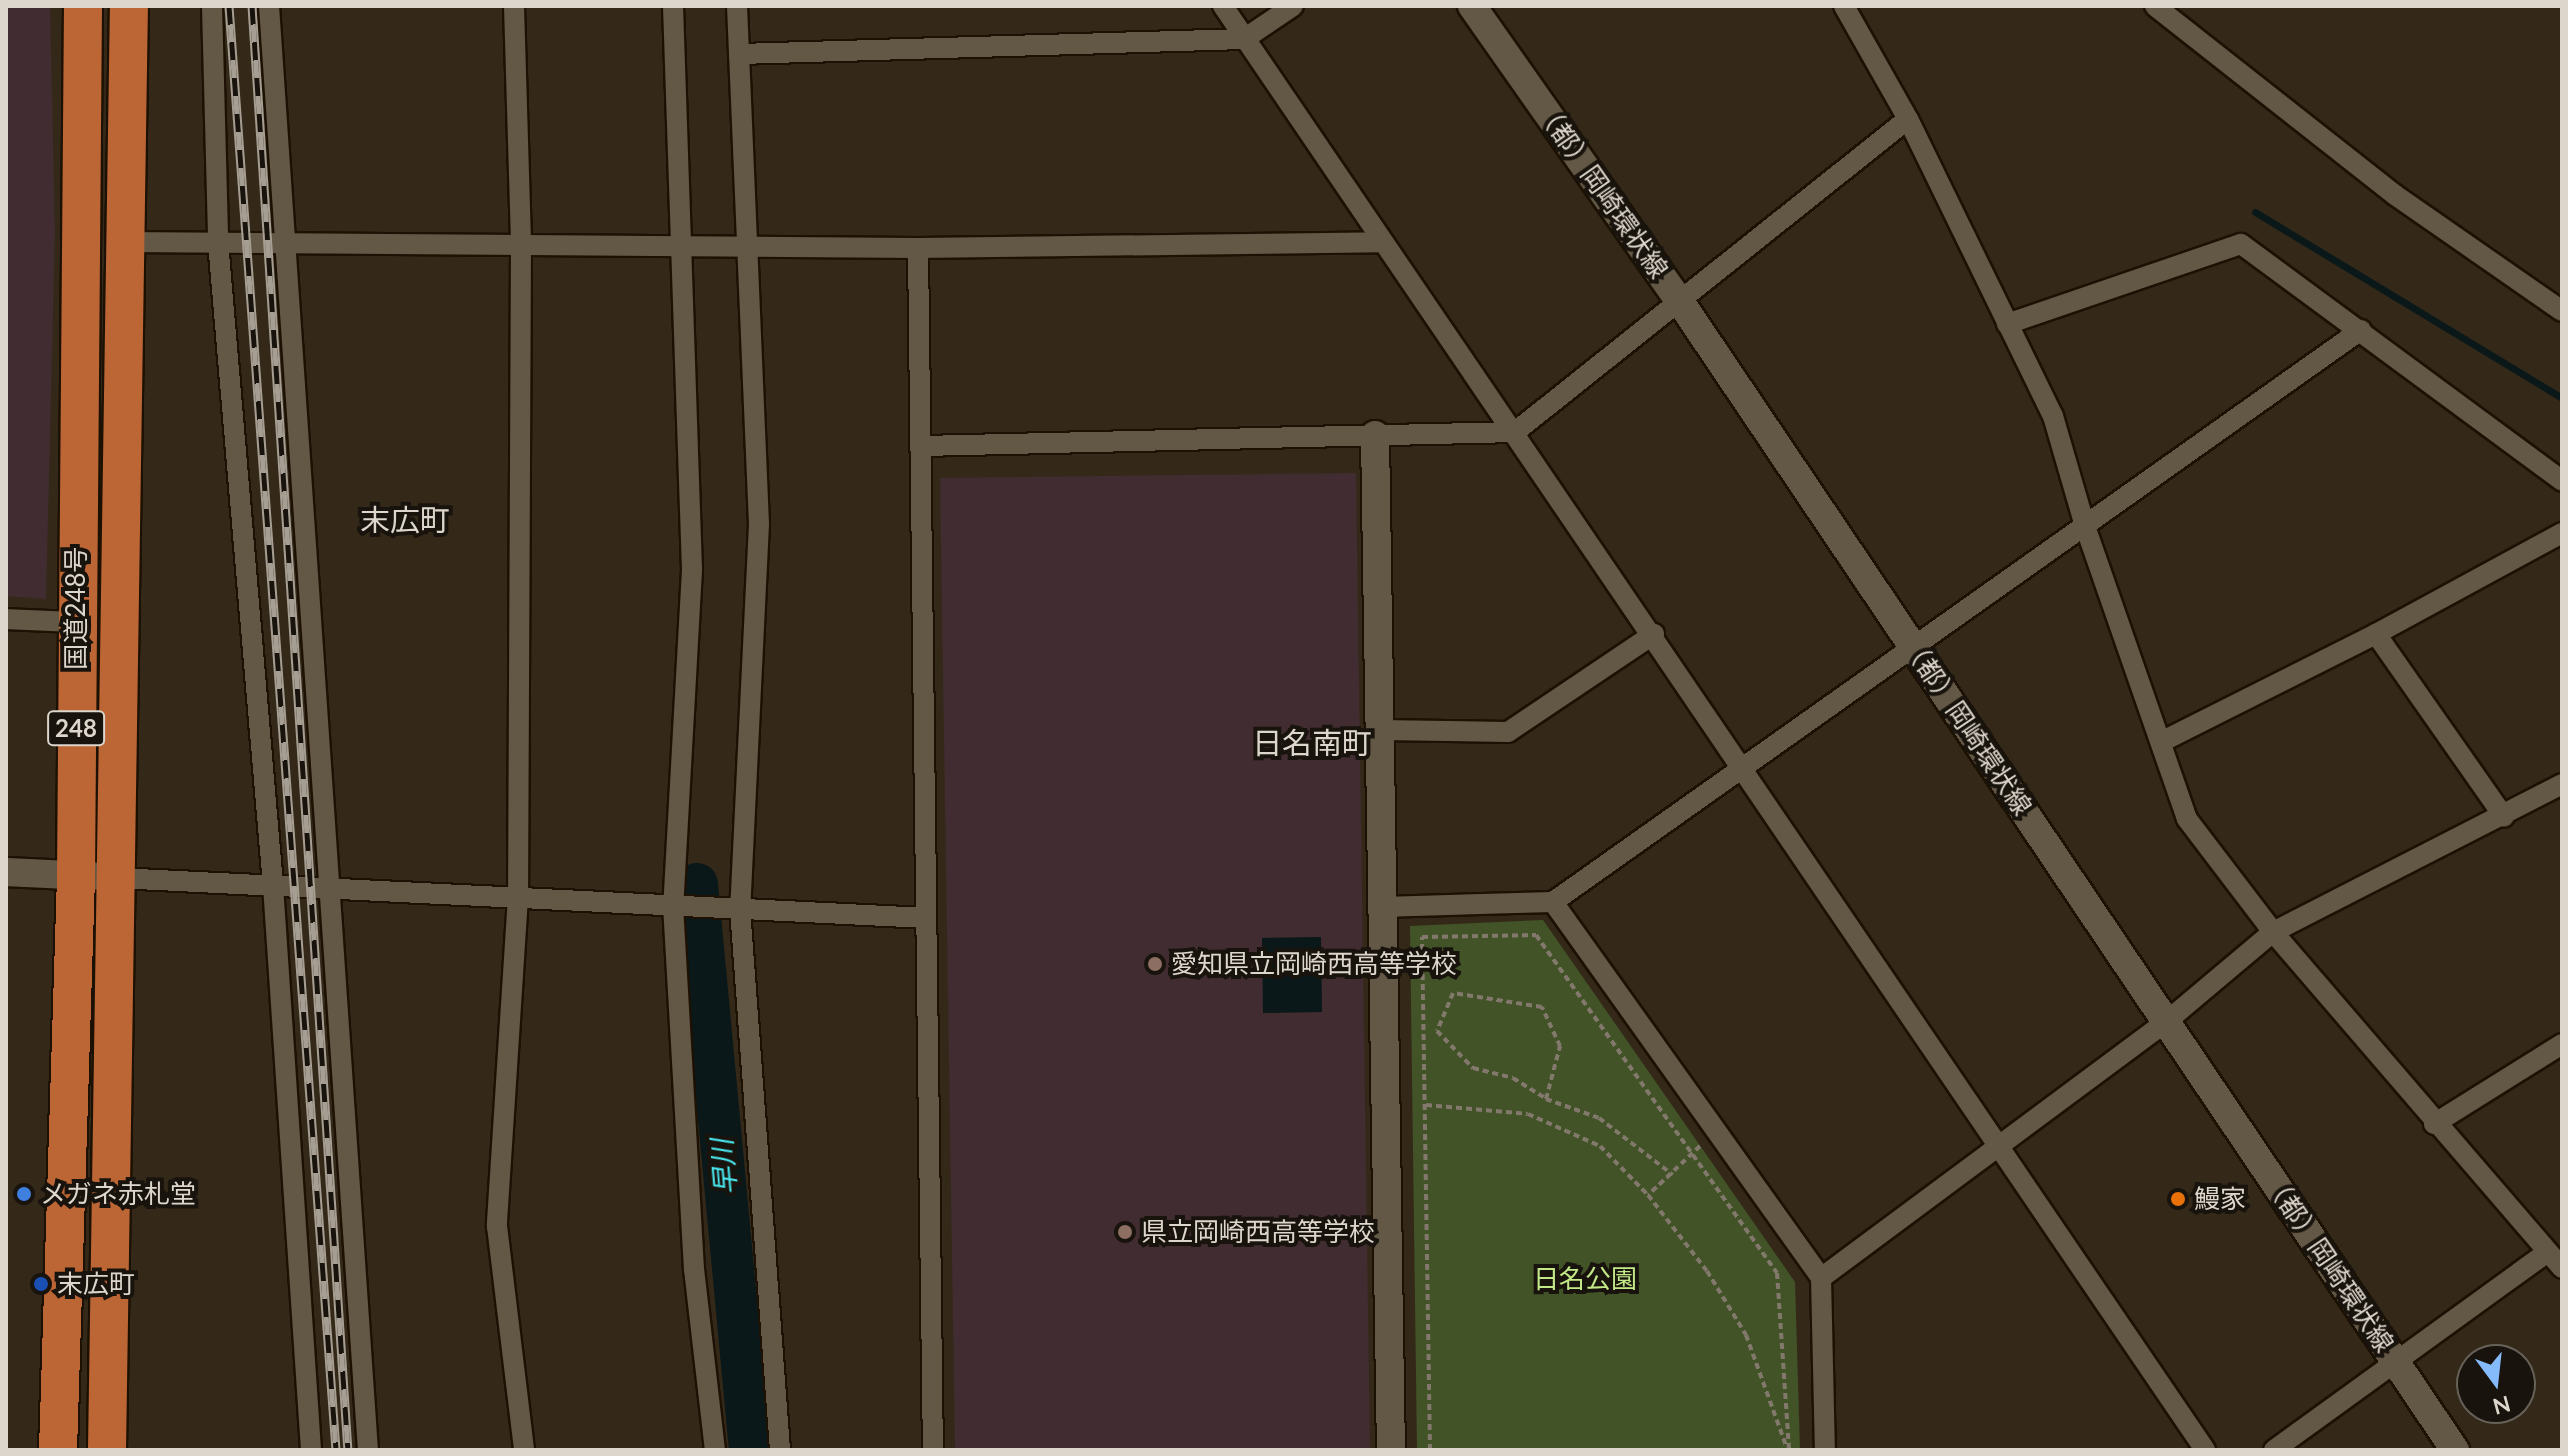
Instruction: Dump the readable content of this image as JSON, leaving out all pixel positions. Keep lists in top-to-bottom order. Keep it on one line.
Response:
{"streets":{"highway":["国道248号","248"],"street":["（都）岡崎環状線"]},"districts":["末広町","日名南町"],"water":["早川"],"parks":["日名公園"],"places":["愛知県立岡崎西高等学校","メガネ赤札堂","鰻家","県立岡崎西高等学校","末広町"],"north":"bottom"}
